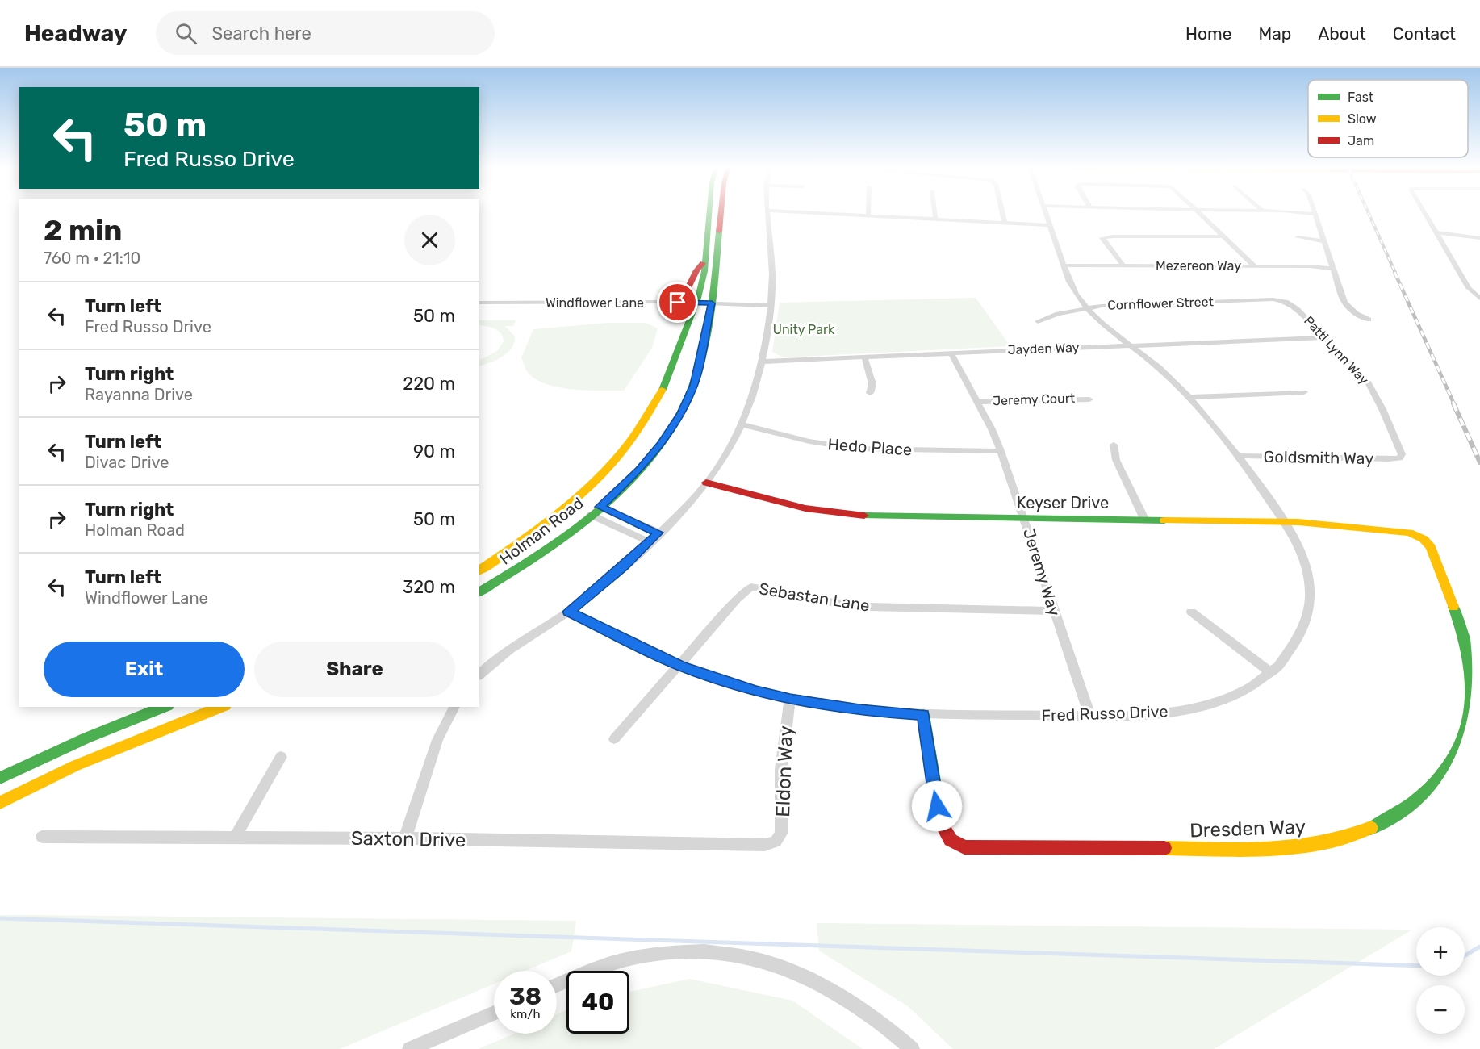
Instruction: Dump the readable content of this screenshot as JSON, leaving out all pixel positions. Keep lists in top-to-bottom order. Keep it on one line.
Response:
{"streets":{"main road":["Keyser Drive","Holman Road","Dresden Way"],"street":["Mezereon Way","Windflower Lane","Cornflower Street","Jayden Way","Patti Lynn Way","Jeremy Court","Hedo Place","Goldsmith Way","Jeremy Way","Sebastan Lane","Fred Russo Drive","Eldon Way","Saxton Drive"]},"crossings":[["Mezereon Way","Fred Russo Drive"],["Windflower Lane","Holman Road"],["Cornflower Street","Patti Lynn Way"],["Cornflower Street","Fred Russo Drive"],["Jayden Way","Patti Lynn Way"],["Jayden Way","Jeremy Way"],["Jayden Way","Fred Russo Drive"],["Patti Lynn Way","Goldsmith Way"],["Jeremy Court","Jeremy Way"],["Hedo Place","Jeremy Way"],["Goldsmith Way","Fred Russo Drive"],["Keyser Drive","Jeremy Way"],["Keyser Drive","Fred Russo Drive"],["Keyser Drive","Dresden Way"],["Jeremy Way","Sebastan Lane"],["Jeremy Way","Fred Russo Drive"],["Sebastan Lane","Fred Russo Drive"],["Fred Russo Drive","Eldon Way"],["Fred Russo Drive","Dresden Way"],["Eldon Way","Saxton Drive"]],"parks":["Unity Park"],"legend":["Fast","Slow","Jam"],"page":{"header":"Headway","search":"Search here","nav":["Home","Map","About","Contact"],"turn":["50 m","Fred Russo Drive"],"heading":["2 min","760 m · 21:10"],"list":[{"name":"Turn left","note":"Fred Russo Drive","value":"50 m"},{"name":"Turn right","note":"Rayanna Drive","value":"220 m"},{"name":"Turn left","note":"Divac Drive","value":"90 m"},{"name":"Turn right","note":"Holman Road","value":"50 m"},{"name":"Turn left","note":"Windflower Lane","value":"320 m"}],"buttons":["Exit","Share"],"map_buttons":["+","−"],"speed":"38 km/h","limit":"40"}}
